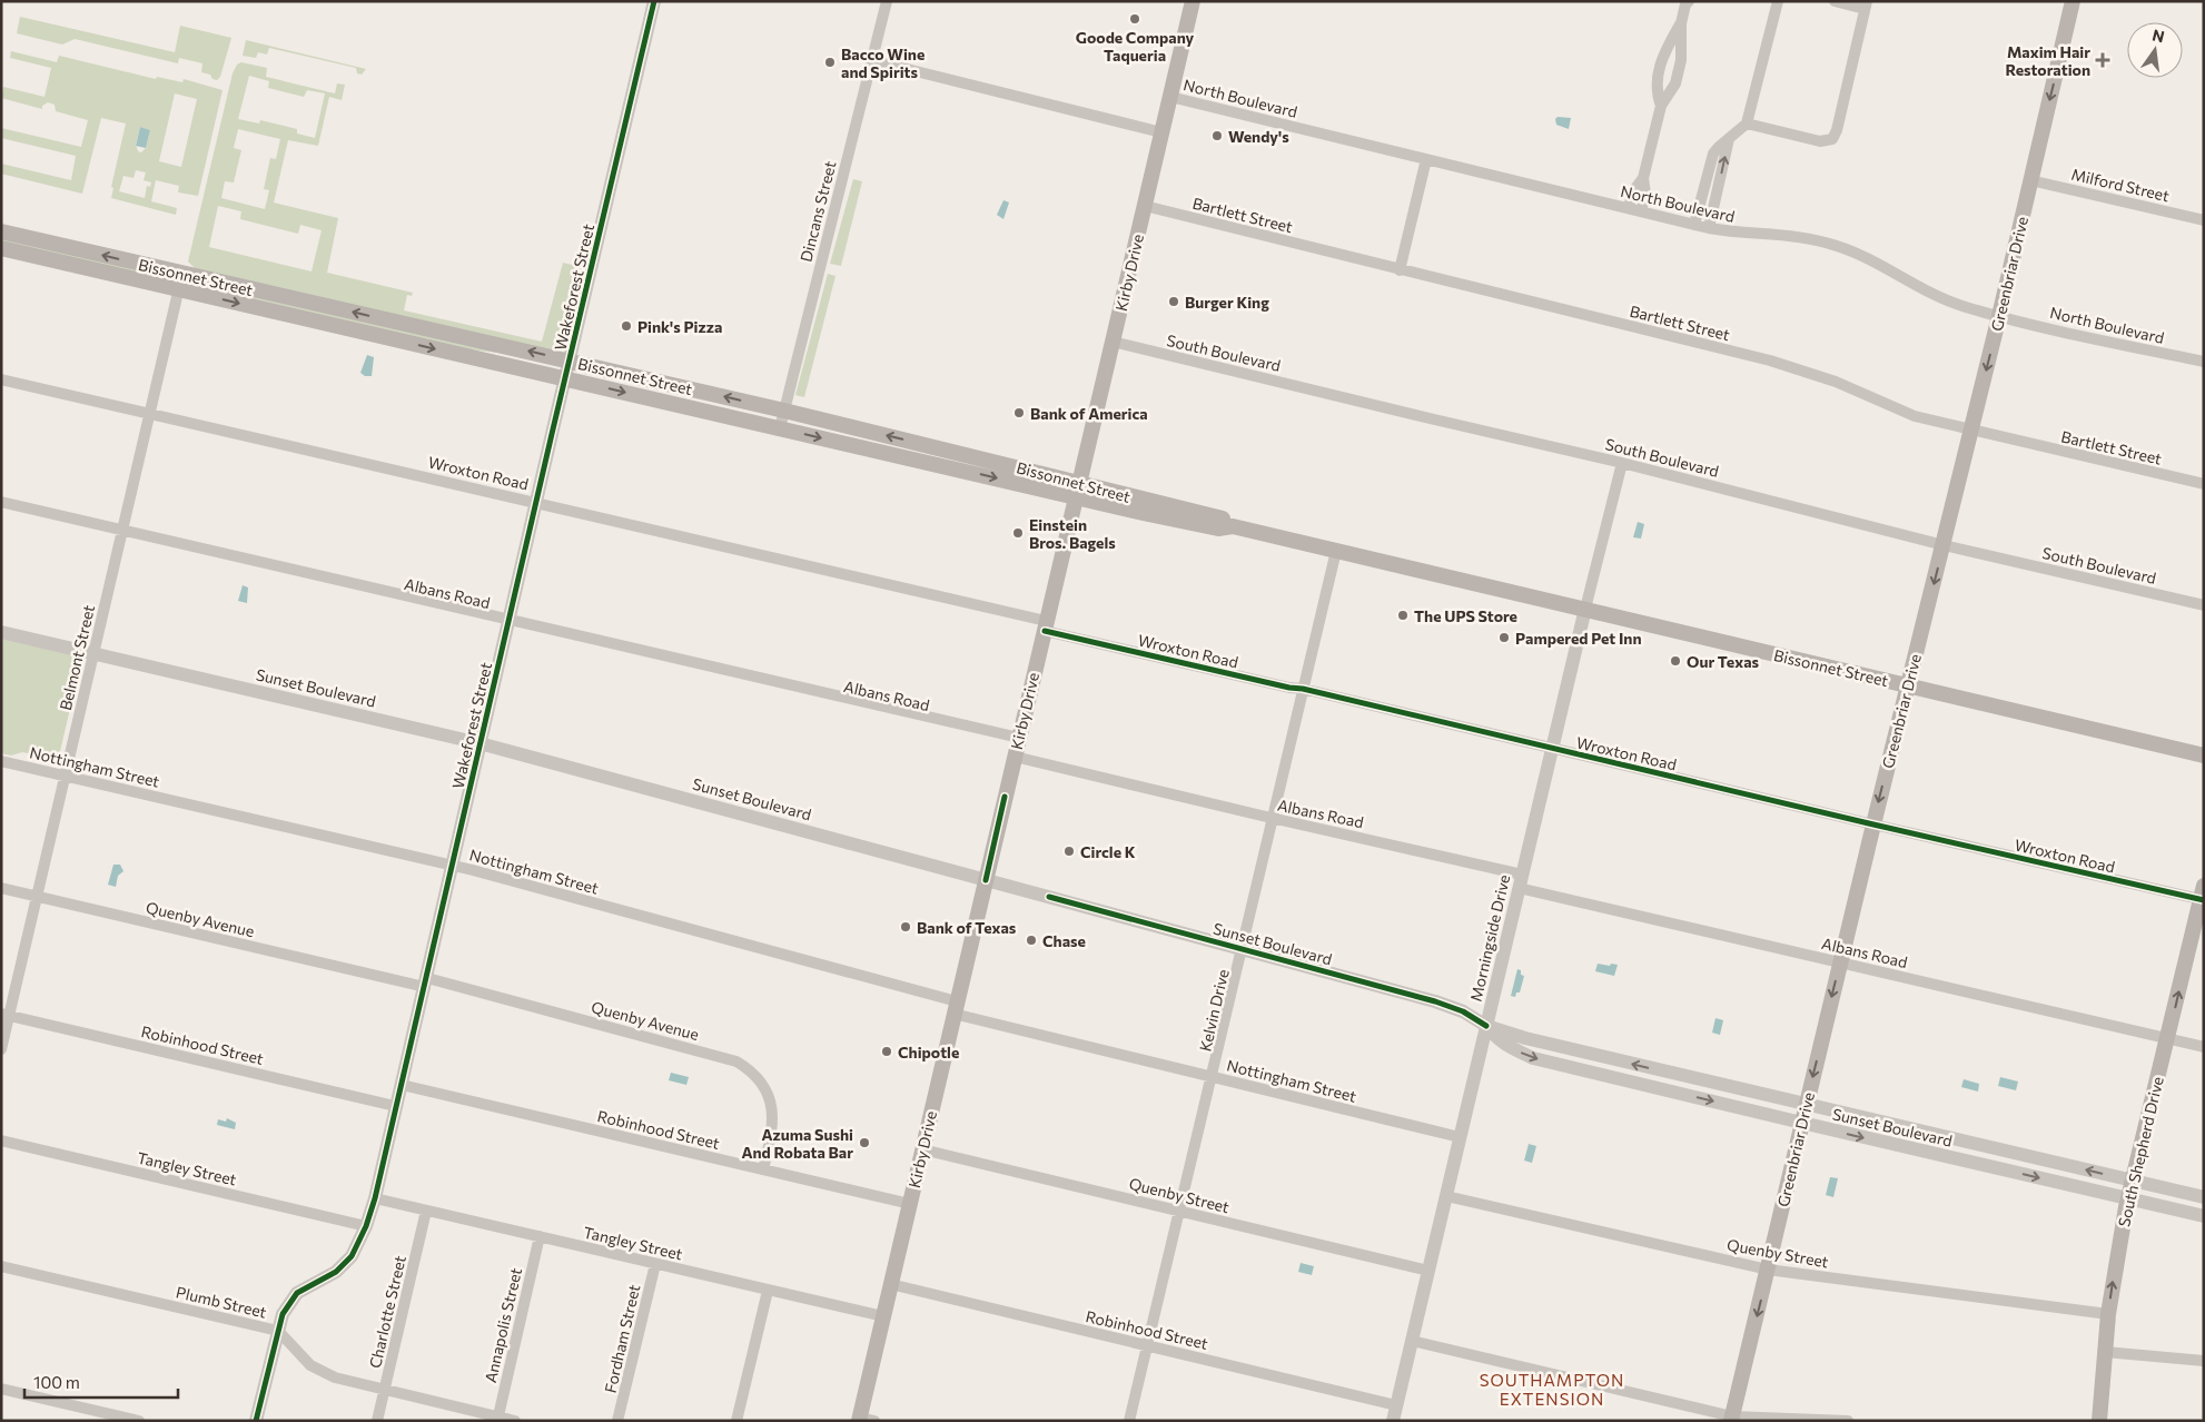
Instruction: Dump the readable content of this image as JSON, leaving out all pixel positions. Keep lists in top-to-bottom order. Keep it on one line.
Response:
{"streets":{"main road":["Kirby Drive","Greenbriar Drive","Bissonnet Street","South Shepherd Drive"],"street":["North Boulevard","Milford Street","Dincans Street","Bartlett Street","Wakeforest Street","South Boulevard","Wroxton Road","Albans Road","Belmont Street","Sunset Boulevard","Nottingham Street","Quenby Avenue","Morningside Drive","Kelvin Drive","Robinhood Street","Tangley Street","Quenby Street","Plumb Street","Charlotte Street","Annapolis Street","Fordham Street"]},"crossings":[["North Boulevard","Kirby Drive"],["North Boulevard","Greenbriar Drive"],["Milford Street","Greenbriar Drive"],["Dincans Street","Bissonnet Street"],["Bartlett Street","Kirby Drive"],["Bartlett Street","Greenbriar Drive"],["Kirby Drive","Bissonnet Street"],["Kirby Drive","South Boulevard"],["Kirby Drive","Wroxton Road"],["Kirby Drive","Albans Road"],["Kirby Drive","Sunset Boulevard"],["Kirby Drive","Nottingham Street"],["Kirby Drive","Robinhood Street"],["Kirby Drive","Tangley Street"],["Kirby Drive","Quenby Street"],["Greenbriar Drive","Bissonnet Street"],["Greenbriar Drive","South Boulevard"],["Greenbriar Drive","Wroxton Road"],["Greenbriar Drive","Albans Road"],["Greenbriar Drive","Sunset Boulevard"],["Greenbriar Drive","Quenby Street"],["Bissonnet Street","Wakeforest Street"],["Bissonnet Street","Belmont Street"],["Bissonnet Street","Morningside Drive"],["Bissonnet Street","Kelvin Drive"],["Wakeforest Street","Wroxton Road"],["Wakeforest Street","Albans Road"],["Wakeforest Street","Sunset Boulevard"],["Wakeforest Street","Nottingham Street"],["Wakeforest Street","Quenby Avenue"],["Wakeforest Street","Robinhood Street"],["Wakeforest Street","Tangley Street"],["Wakeforest Street","Plumb Street"],["South Boulevard","Morningside Drive"],["Wroxton Road","Belmont Street"],["Wroxton Road","Morningside Drive"],["Wroxton Road","Kelvin Drive"],["Wroxton Road","South Shepherd Drive"],["Albans Road","Belmont Street"],["Albans Road","Morningside Drive"],["Albans Road","Kelvin Drive"],["Albans Road","South Shepherd Drive"],["Belmont Street","Sunset Boulevard"],["Belmont Street","Nottingham Street"],["Belmont Street","Quenby Avenue"],["Belmont Street","Robinhood Street"],["Sunset Boulevard","Morningside Drive"],["Sunset Boulevard","Kelvin Drive"],["Sunset Boulevard","South Shepherd Drive"],["Nottingham Street","Morningside Drive"],["Nottingham Street","Kelvin Drive"],["Quenby Avenue","Robinhood Street"],["Morningside Drive","Robinhood Street"],["Morningside Drive","Quenby Street"],["Kelvin Drive","Robinhood Street"],["Kelvin Drive","Quenby Street"],["South Shepherd Drive","Quenby Street"],["Tangley Street","Charlotte Street"],["Tangley Street","Annapolis Street"],["Tangley Street","Fordham Street"],["Plumb Street","Charlotte Street"],["Plumb Street","Annapolis Street"]],"one_way":["Greenbriar Drive","South Shepherd Drive"],"districts":["SOUTHAMPTON EXTENSION"],"places":{"other":["Goode Company Taqueria","Bacco Wine and Spirits","Wendy's","Burger King","Pink's Pizza","Bank of America","Einstein Bros. Bagels","The UPS Store","Pampered Pet Inn","Our Texas","Circle K","Bank of Texas","Chase","Chipotle","Azuma Sushi And Robata Bar"],"health":["Maxim Hair Restoration"]},"scale_bar":"100 m","north":"top"}
